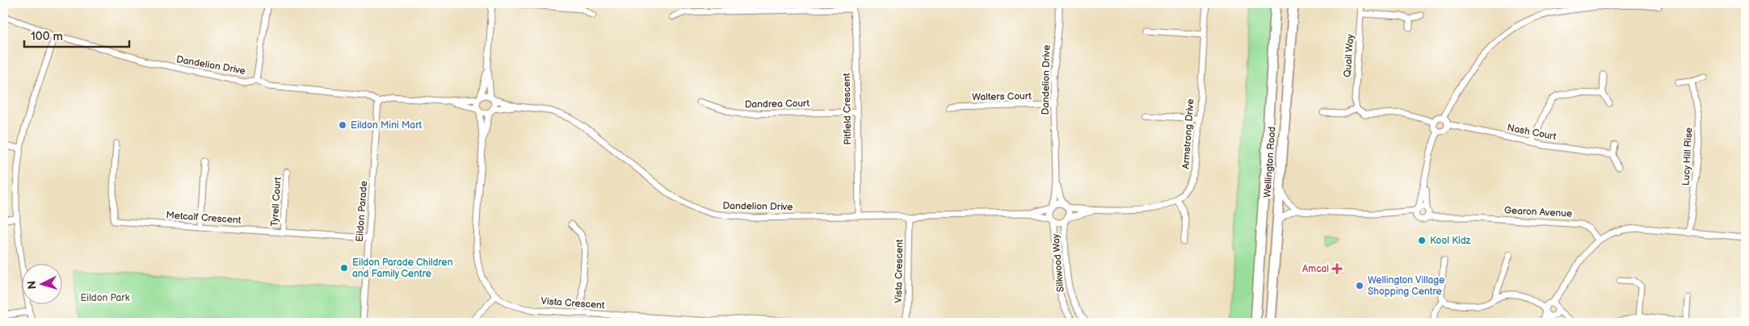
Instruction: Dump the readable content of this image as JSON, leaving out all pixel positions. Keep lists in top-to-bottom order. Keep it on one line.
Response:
{"streets":{"main road":["Wellington Road"],"street":["Quail Way","Dandelion Drive","Walters Court","Dandrea Court","Pitfield Crescent","Nash Court","Armstrong Drive","Lucy Hill Rise","Tyrell Court","Eildon Parade","Gearon Avenue","Metcalf Crescent","Silkwood Way","Vista Crescent"]},"crossings":[["Dandelion Drive","Walters Court"],["Dandelion Drive","Pitfield Crescent"],["Dandelion Drive","Armstrong Drive"],["Dandelion Drive","Eildon Parade"],["Dandelion Drive","Silkwood Way"],["Dandelion Drive","Vista Crescent"],["Dandrea Court","Pitfield Crescent"],["Armstrong Drive","Silkwood Way"],["Tyrell Court","Metcalf Crescent"],["Eildon Parade","Metcalf Crescent"]],"parks":["Eildon Park"],"places":{"other":["Eildon Mini Mart","Kool Kidz","Eildon Parade Children and Family Centre","Wellington Village Shopping Centre"],"health":["Amcal"]},"scale_bar":"100 m","north":"left"}
